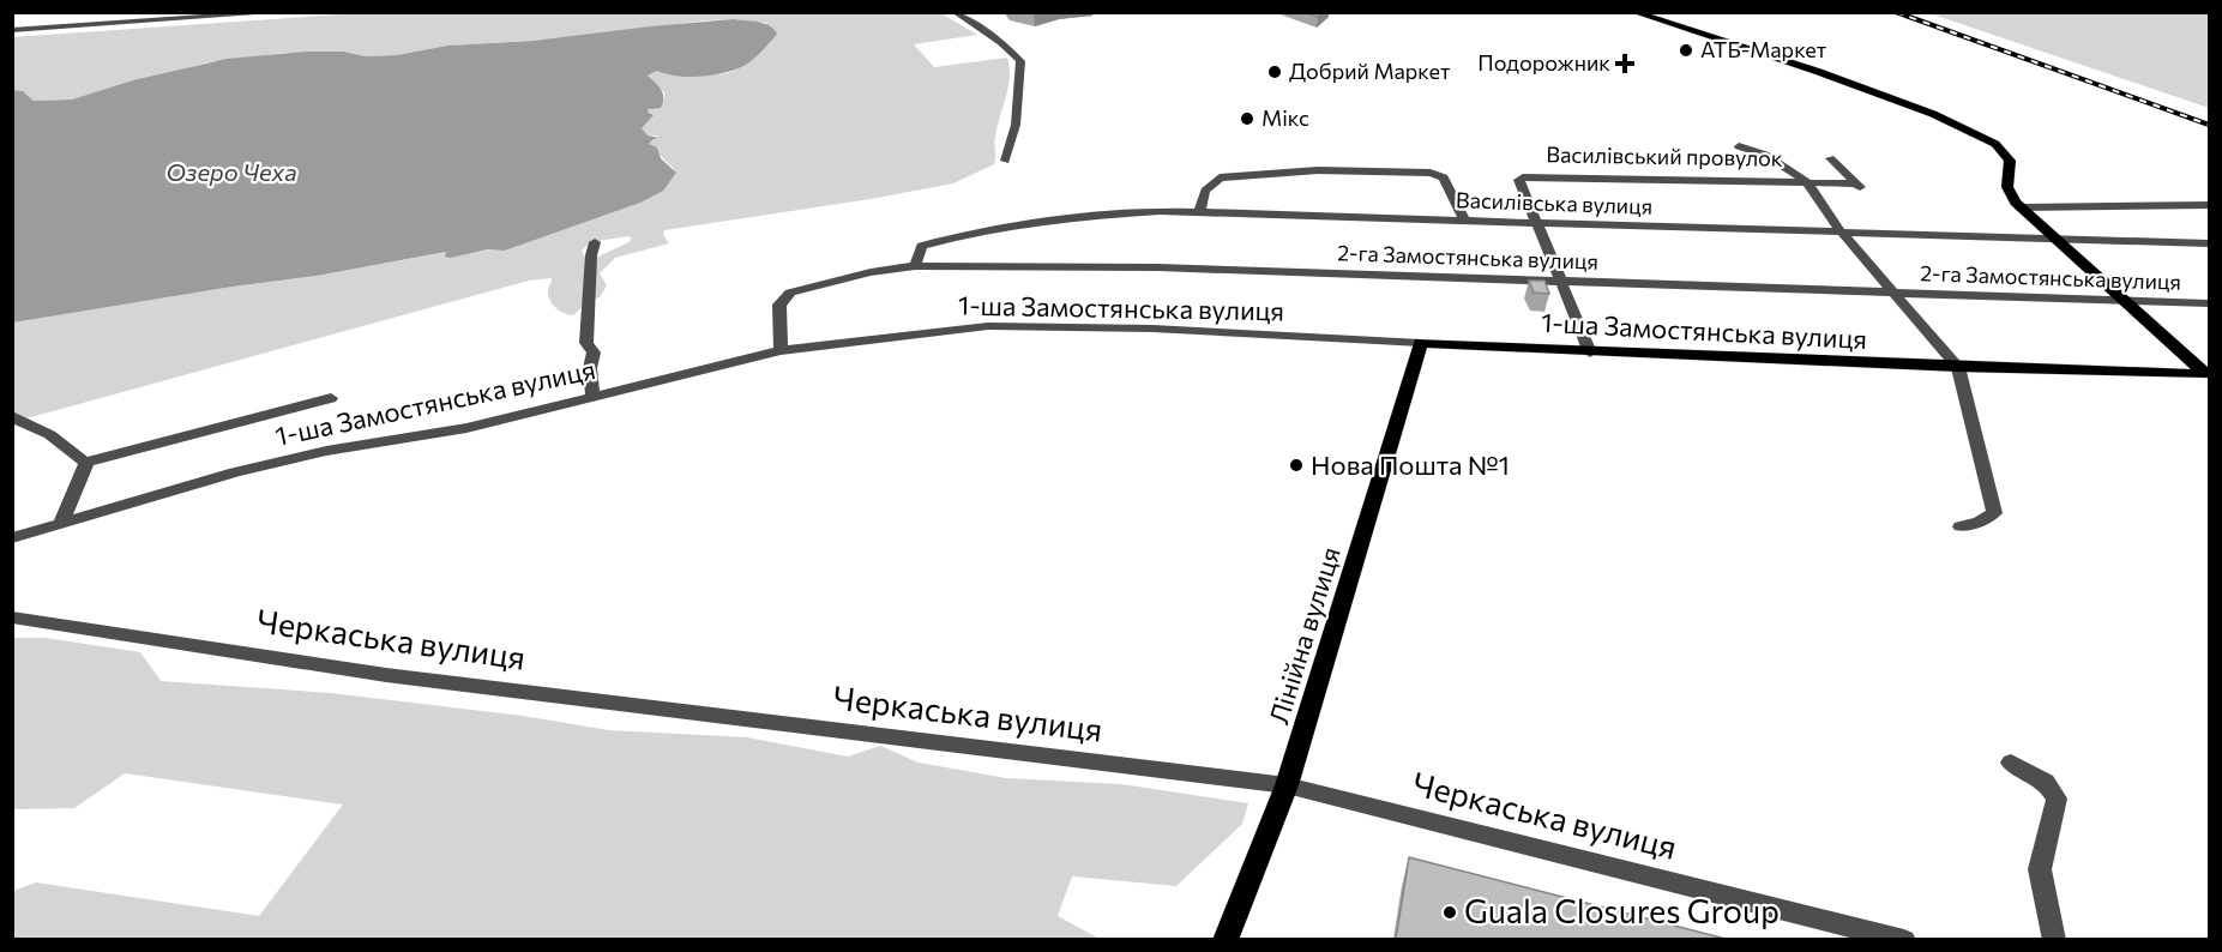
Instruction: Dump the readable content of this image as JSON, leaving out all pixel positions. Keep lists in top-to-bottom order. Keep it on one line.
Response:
{"streets":{"main road":["1-ша Замостянська вулиця","Лінійна вулиця"],"street":["Василівський провулок","Василівська вулиця","2-га Замостянська вулиця","Черкаська вулиця"]},"crossings":[["Василівський провулок","Василівська вулиця"],["Василівська вулиця","2-га Замостянська вулиця"],["2-га Замостянська вулиця","1-ша Замостянська вулиця"],["1-ша Замостянська вулиця","Лінійна вулиця"],["Лінійна вулиця","Черкаська вулиця"]],"water":["Озеро Чеха"],"places":{"other":["АТБ-Маркет","Добрий Маркет","Мікс","Нова Пошта №1","Guala Closures Group"],"health":["Подорожник"]}}
